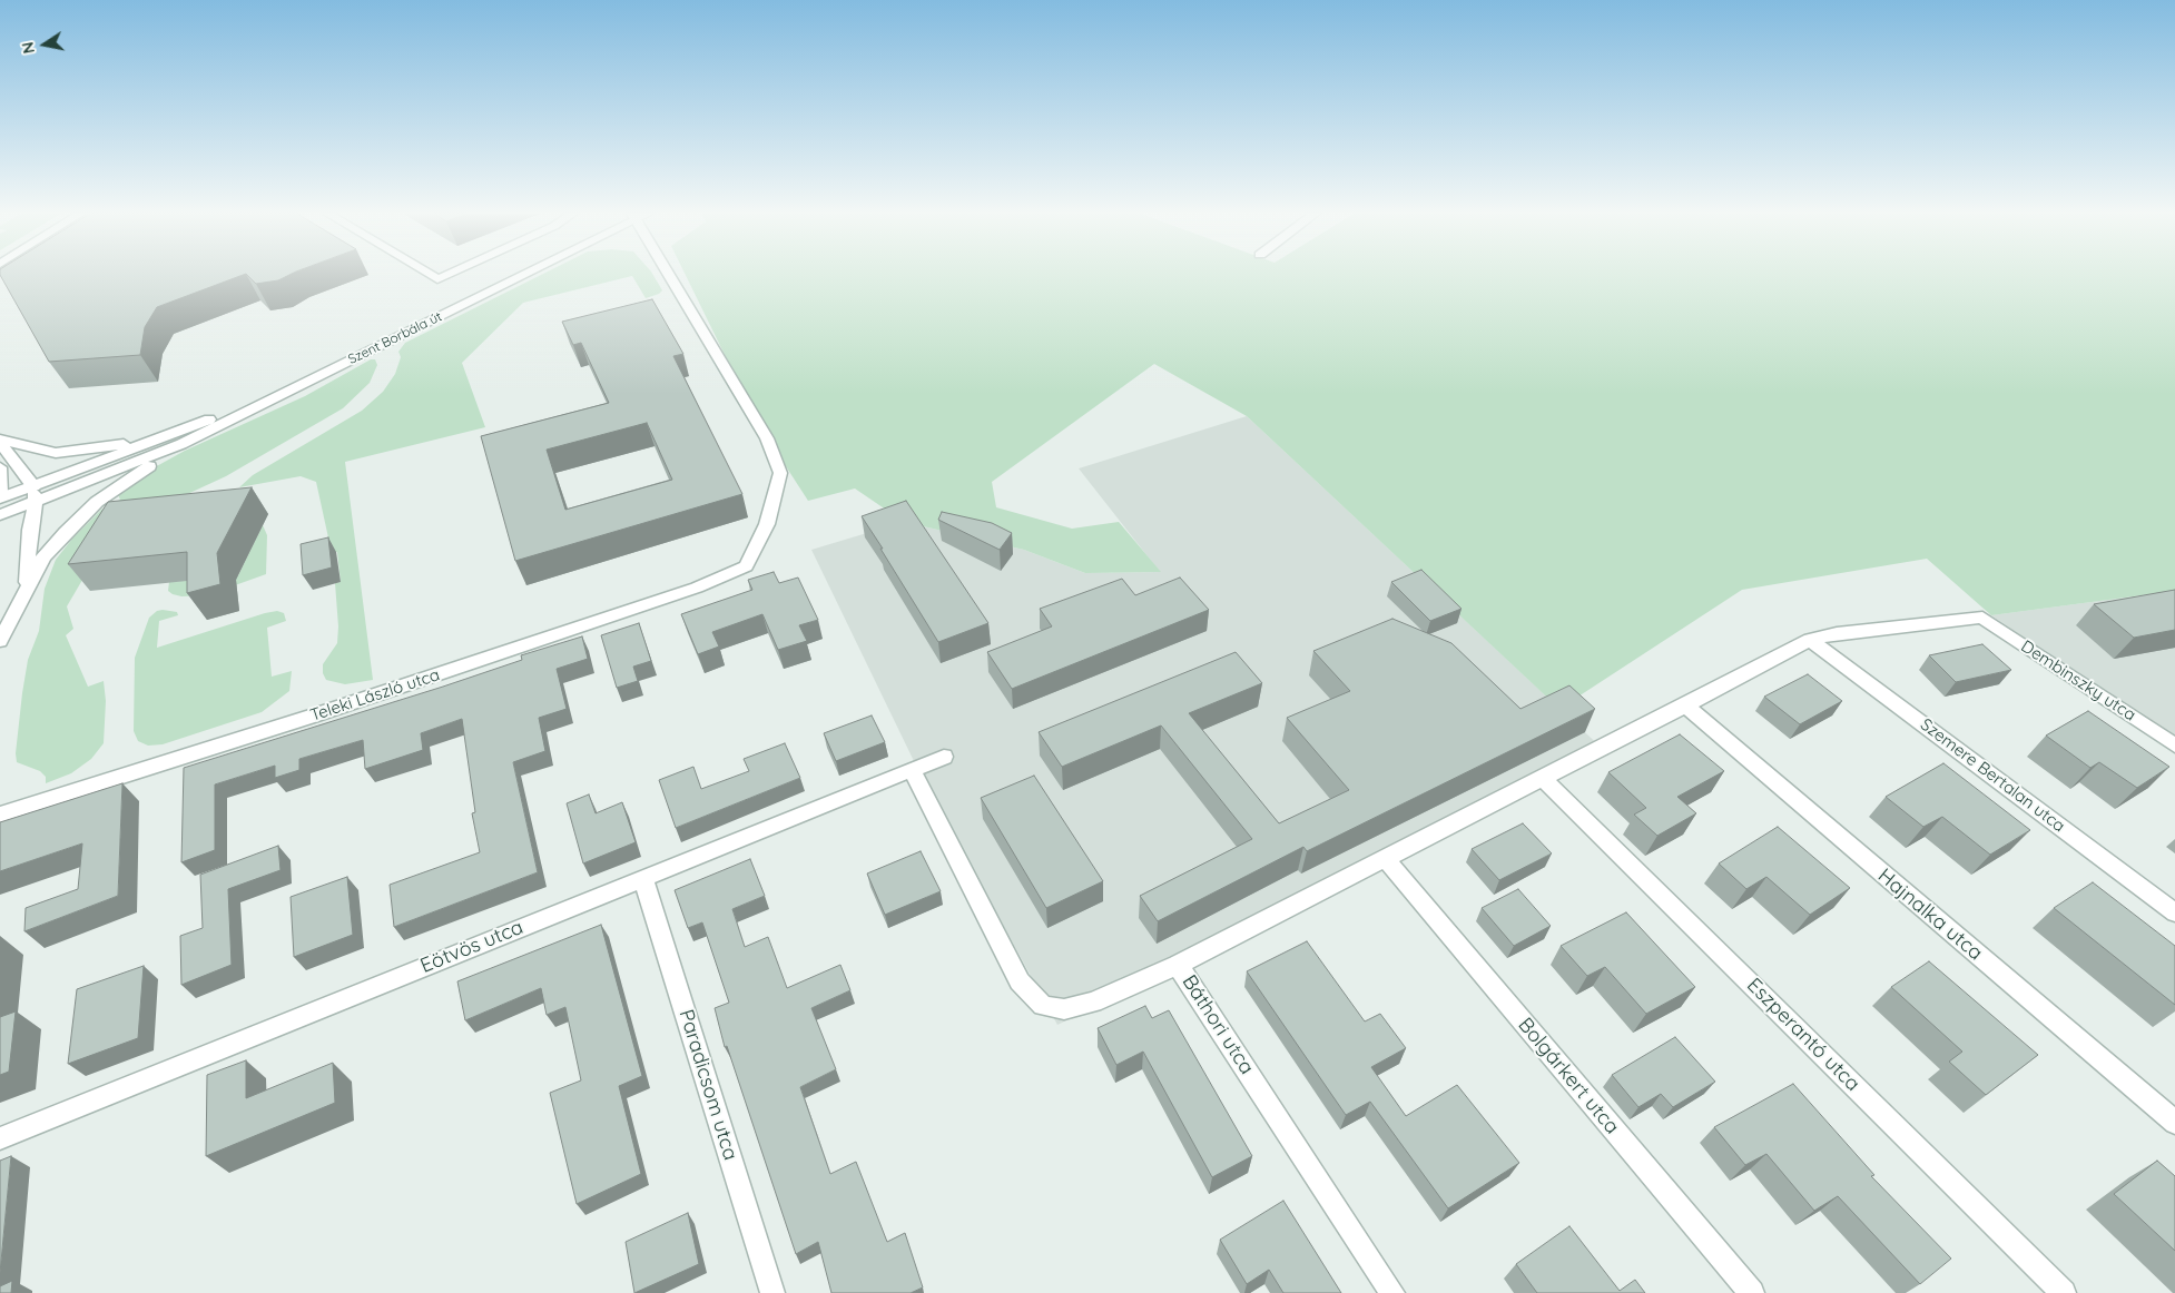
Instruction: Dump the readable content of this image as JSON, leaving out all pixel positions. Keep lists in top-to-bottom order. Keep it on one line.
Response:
{"streets":{"street":["Szent Borbála út","Dembinszky utca","Teleki László utca","Szemere Bertalan utca","Hajnalka utca","Eötvös utca","Báthori utca","Eszperantó utca","Bolgárkert utca","Paradicsom utca"]},"crossings":[["Dembinszky utca","Szemere Bertalan utca"],["Eötvös utca","Báthori utca"],["Eötvös utca","Paradicsom utca"]],"north":"left"}
